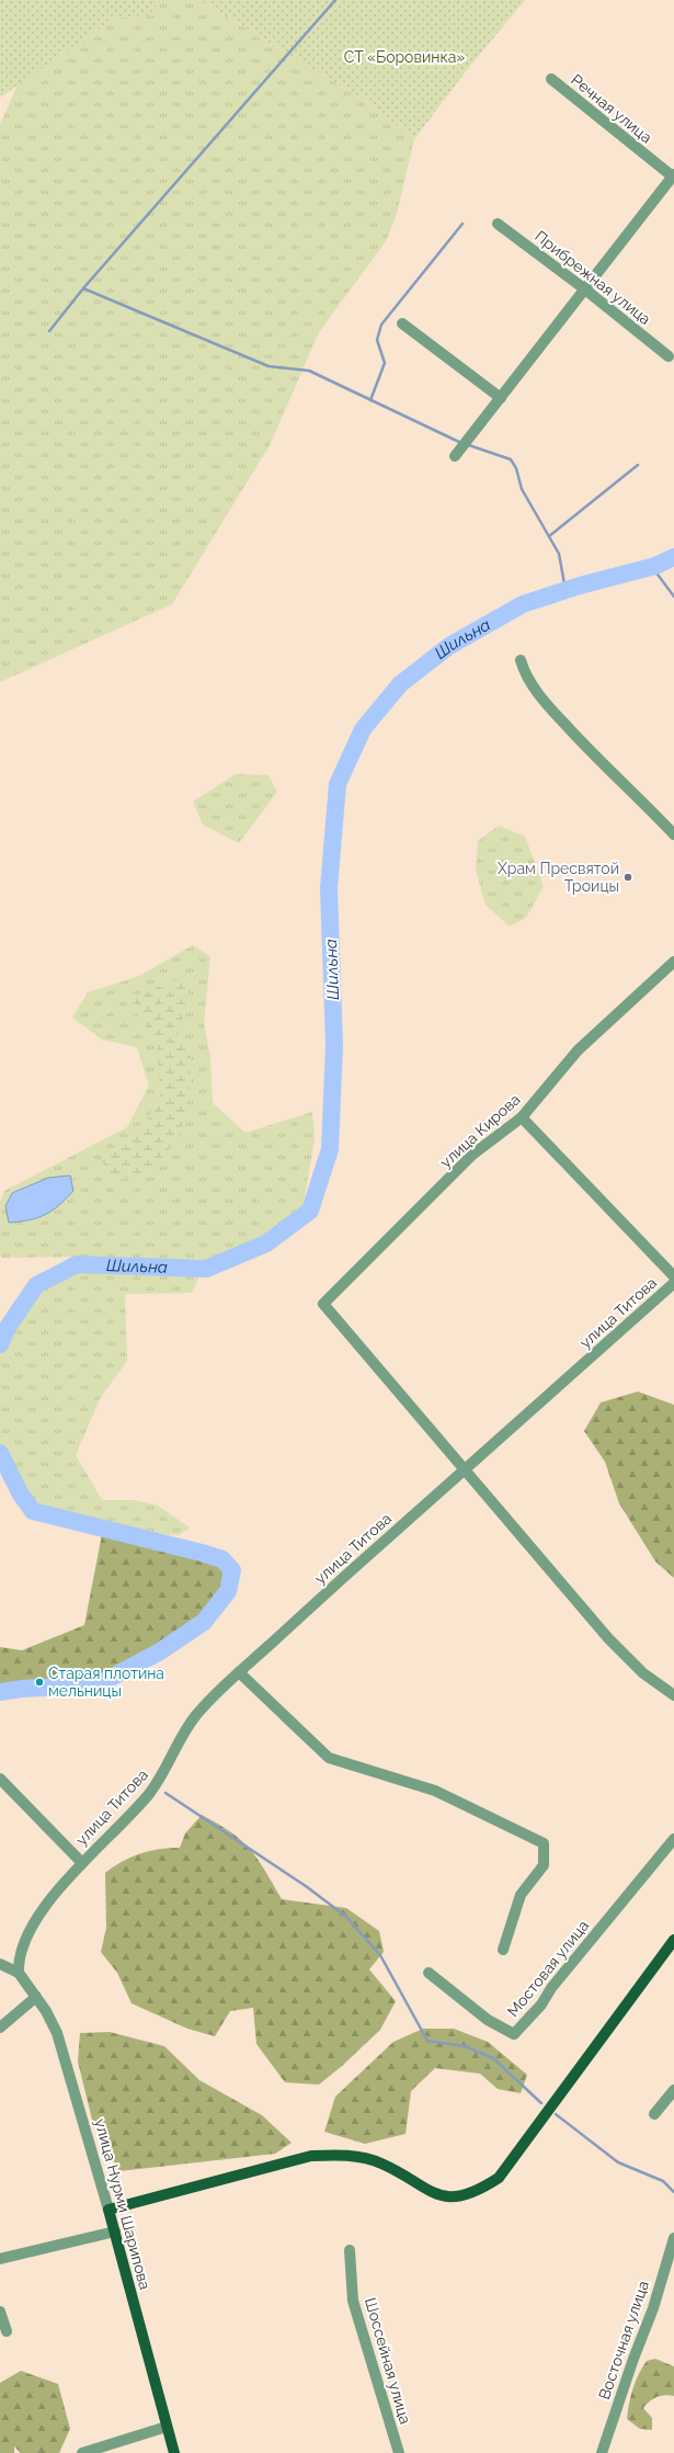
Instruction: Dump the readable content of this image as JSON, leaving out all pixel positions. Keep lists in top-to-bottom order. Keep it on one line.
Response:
{"streets":{"main road":["улица Нурми Шарипова"],"street":["Речная улица","Прибрежная улица","улица Кирова","улица Титова","Мостовая улица","Восточная улица","Шоссейная улица"]},"crossings":[["улица Кирова","улица Титова"],["улица Титова","улица Нурми Шарипова"]],"water":["Шильна"],"parks":["СТ «Боровинка»"],"places":["Храм Пресвятой Троицы","Старая плотина мельницы"]}
